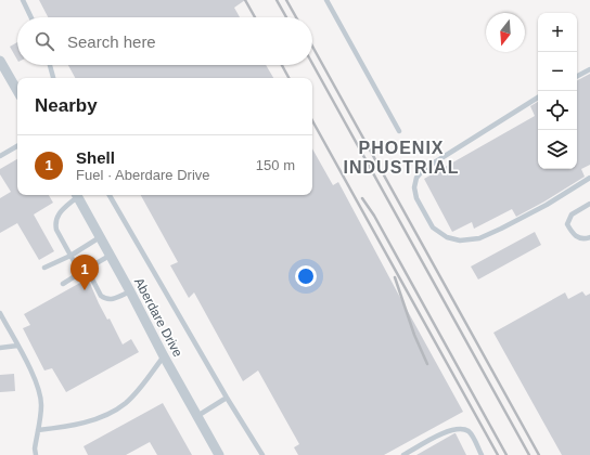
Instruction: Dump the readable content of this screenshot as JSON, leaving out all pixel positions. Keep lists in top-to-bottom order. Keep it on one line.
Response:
{"streets":{"street":["Aberdare Drive"]},"districts":["PHOENIX INDUSTRIAL"],"north":"bottom","page":{"map_buttons":["+","−"],"search":"Search here","heading":"Nearby","list":[{"mark":"1","name":"Shell","note":"Fuel · Aberdare Drive","value":"150 m"}],"pins":"1"}}
